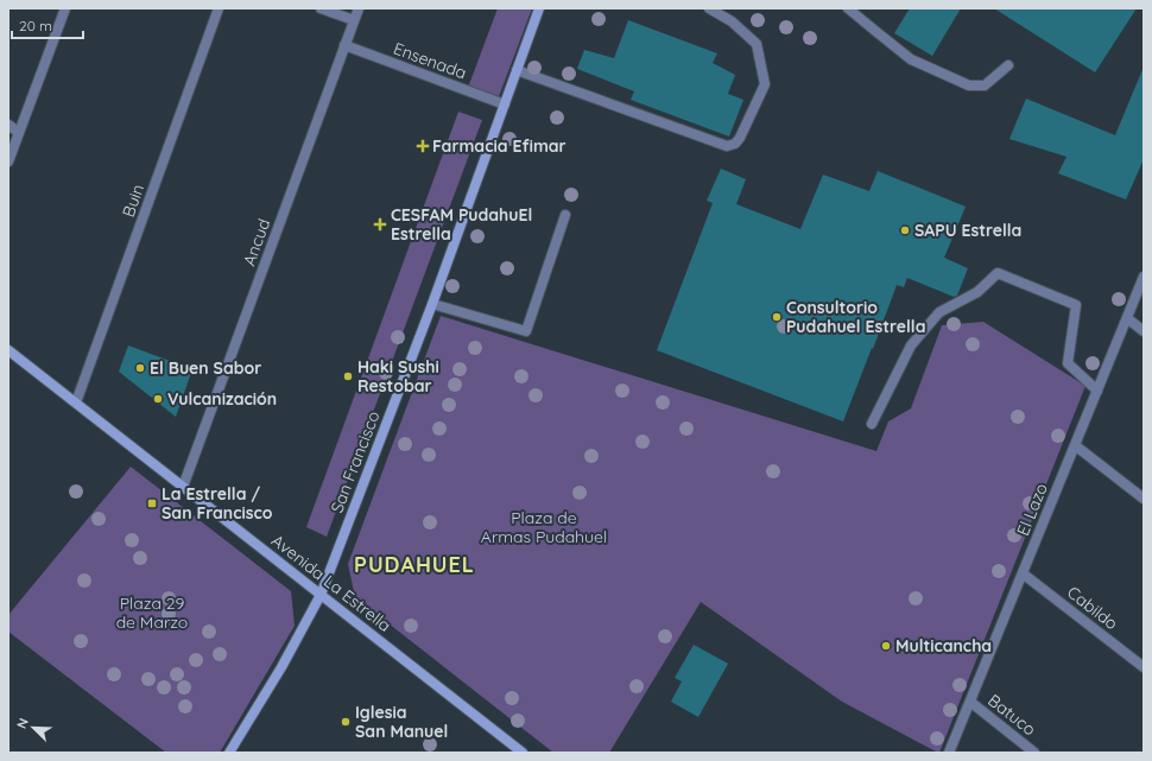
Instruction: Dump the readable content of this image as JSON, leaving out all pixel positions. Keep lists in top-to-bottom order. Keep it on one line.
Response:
{"streets":{"main road":["San Francisco","Avenida La Estrella"],"street":["Ensenada","Buin","Ancud","El Lazo","Cabildo","Batuco"]},"crossings":[["Ensenada","Ancud"],["Ensenada","San Francisco"],["Buin","Avenida La Estrella"],["Ancud","Avenida La Estrella"],["San Francisco","Avenida La Estrella"],["El Lazo","Cabildo"],["El Lazo","Batuco"]],"districts":["PUDAHUEL"],"parks":["Plaza de Armas Pudahuel","Plaza 29 de Marzo"],"places":{"health":["Farmacia Efimar","CESFAM PudahuEl Estrella"],"other":["SAPU Estrella","Consultorio Pudahuel Estrella","El Buen Sabor","Haki Sushi Restobar","Vulcanización","Multicancha","Iglesia San Manuel"],"transit":["La Estrella / San Francisco"]},"scale_bar":"20 m","north":"top left"}
